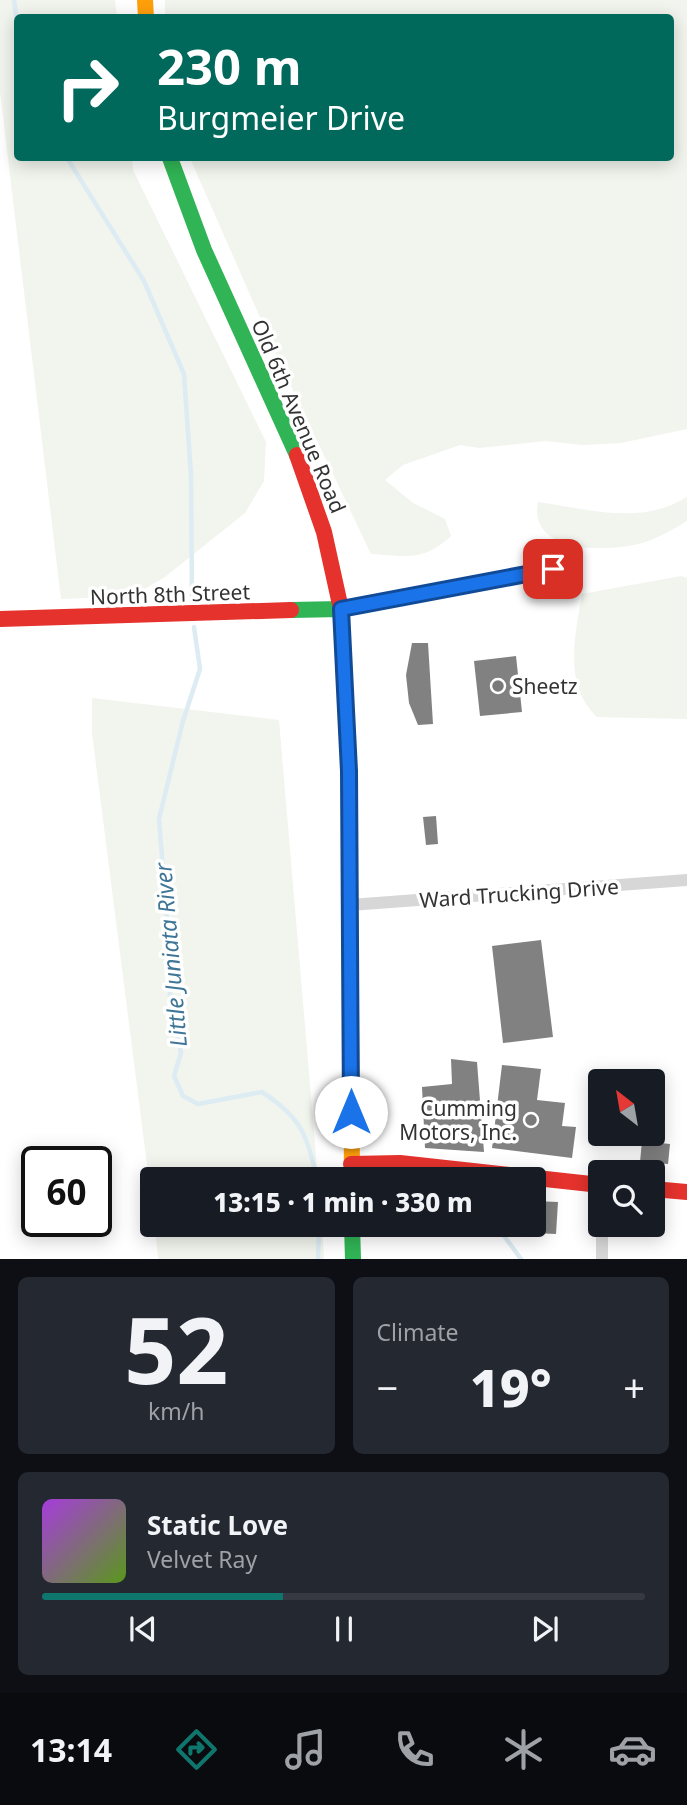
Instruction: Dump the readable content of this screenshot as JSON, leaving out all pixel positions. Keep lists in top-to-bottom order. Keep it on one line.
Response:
{"streets":{"main road":["Old 6th Avenue Road","North 8th Street"],"street":["Ward Trucking Drive"]},"crossings":[["Old 6th Avenue Road","North 8th Street"],["Old 6th Avenue Road","Ward Trucking Drive"]],"water":["Little Juniata River"],"places":["Sheetz","Cumming Motors, Inc."],"north":"top left","page":{"turn":["230 m","Burgmeier Drive"],"limit":"60","trip":"13:15 · 1 min · 330 m","tile":[["52","km/h"],"Climate"],"heat":["−","19°","+"],"song":["Static Love","Velvet Ray"],"tabs":"13:14"}}
